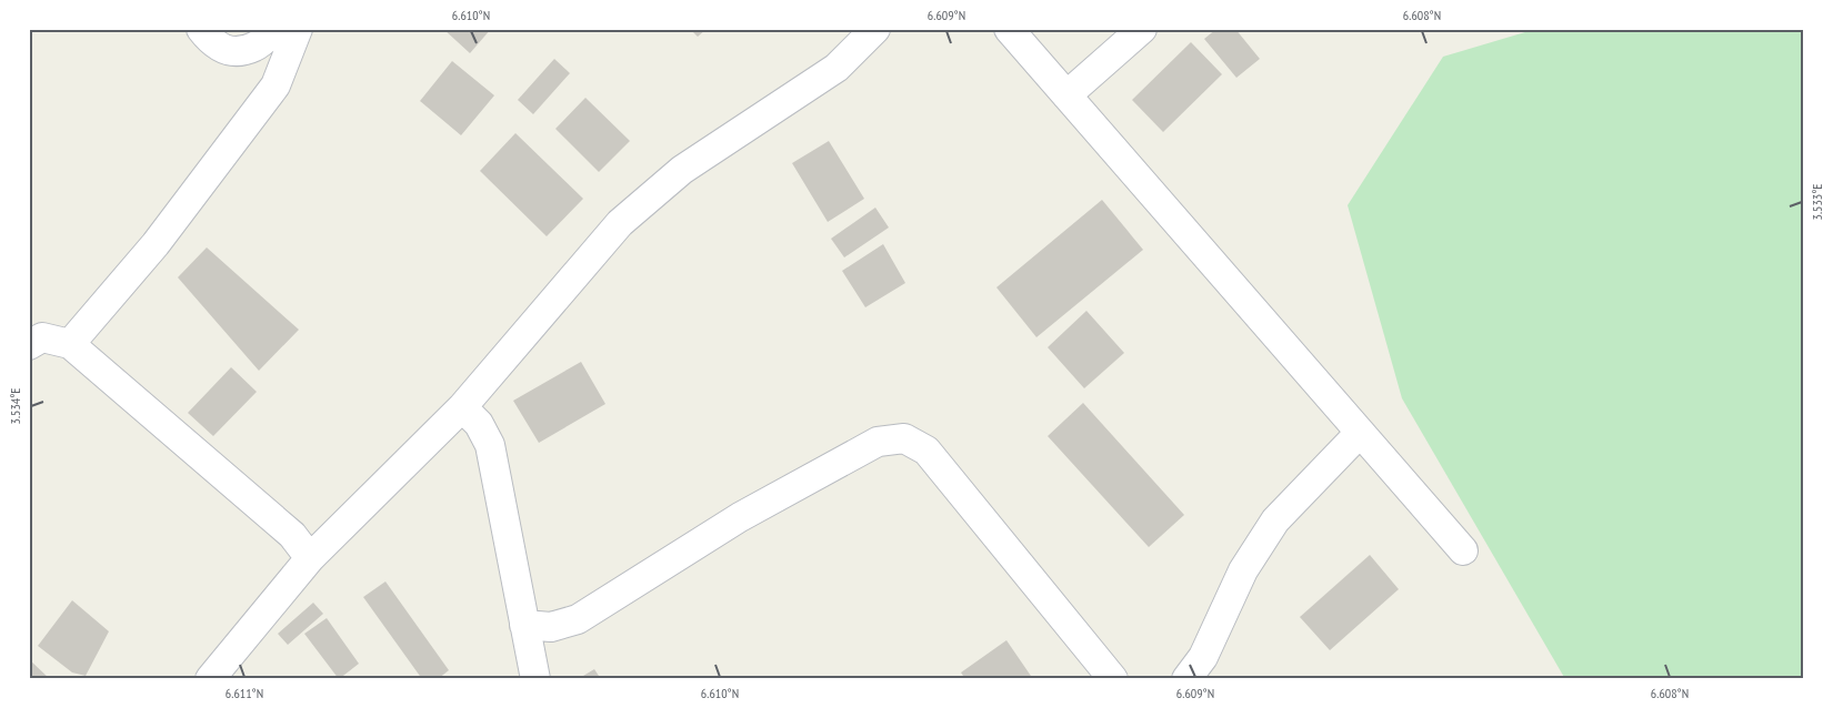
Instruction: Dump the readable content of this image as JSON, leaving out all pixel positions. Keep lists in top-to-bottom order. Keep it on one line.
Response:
{"coordinates":["6.610°N","6.609°N","6.608°N","3.533°E","3.534°E","6.611°N"]}
